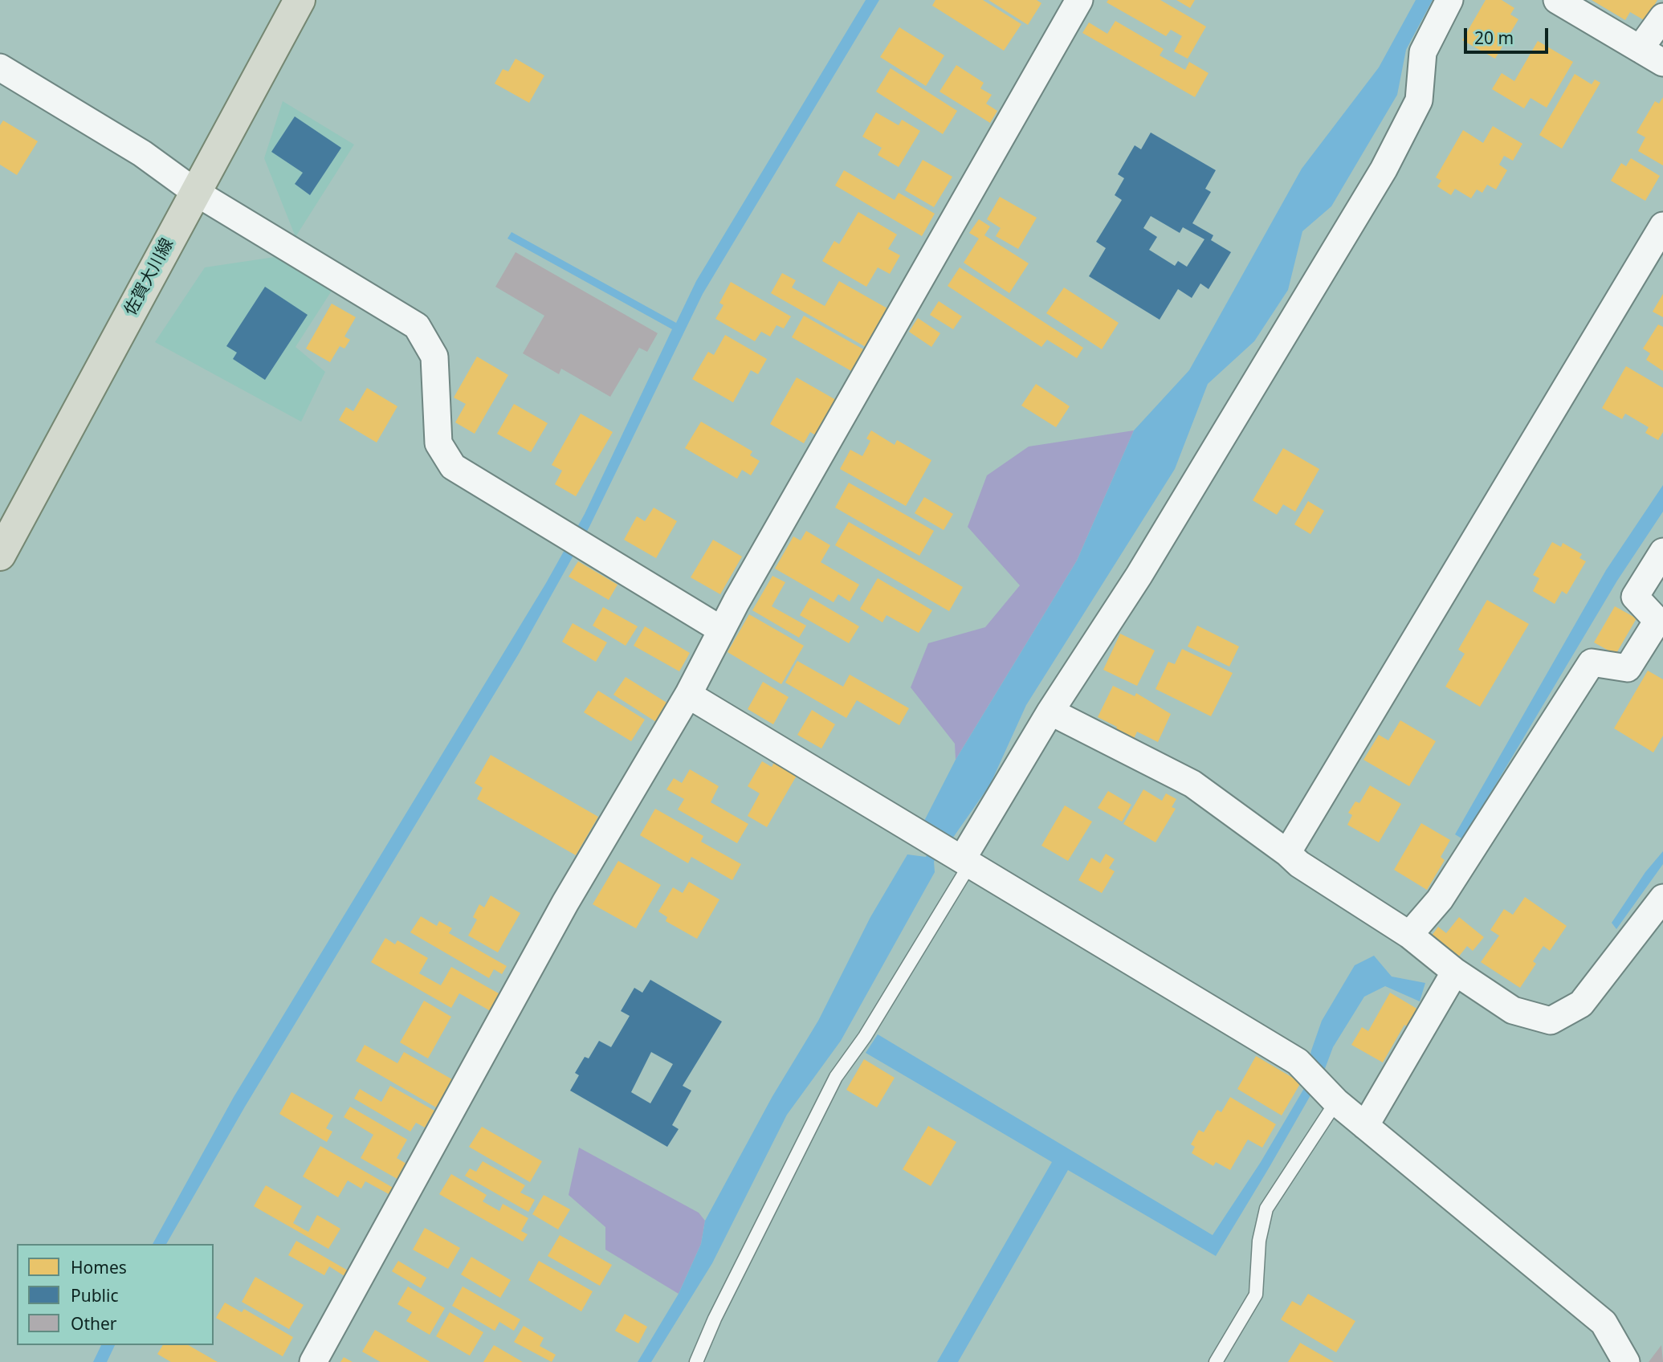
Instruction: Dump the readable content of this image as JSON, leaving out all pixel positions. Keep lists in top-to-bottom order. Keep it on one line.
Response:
{"streets":{"main road":["佐賀大川線"]},"legend":["Homes","Public","Other"],"scale_bar":"20 m"}
